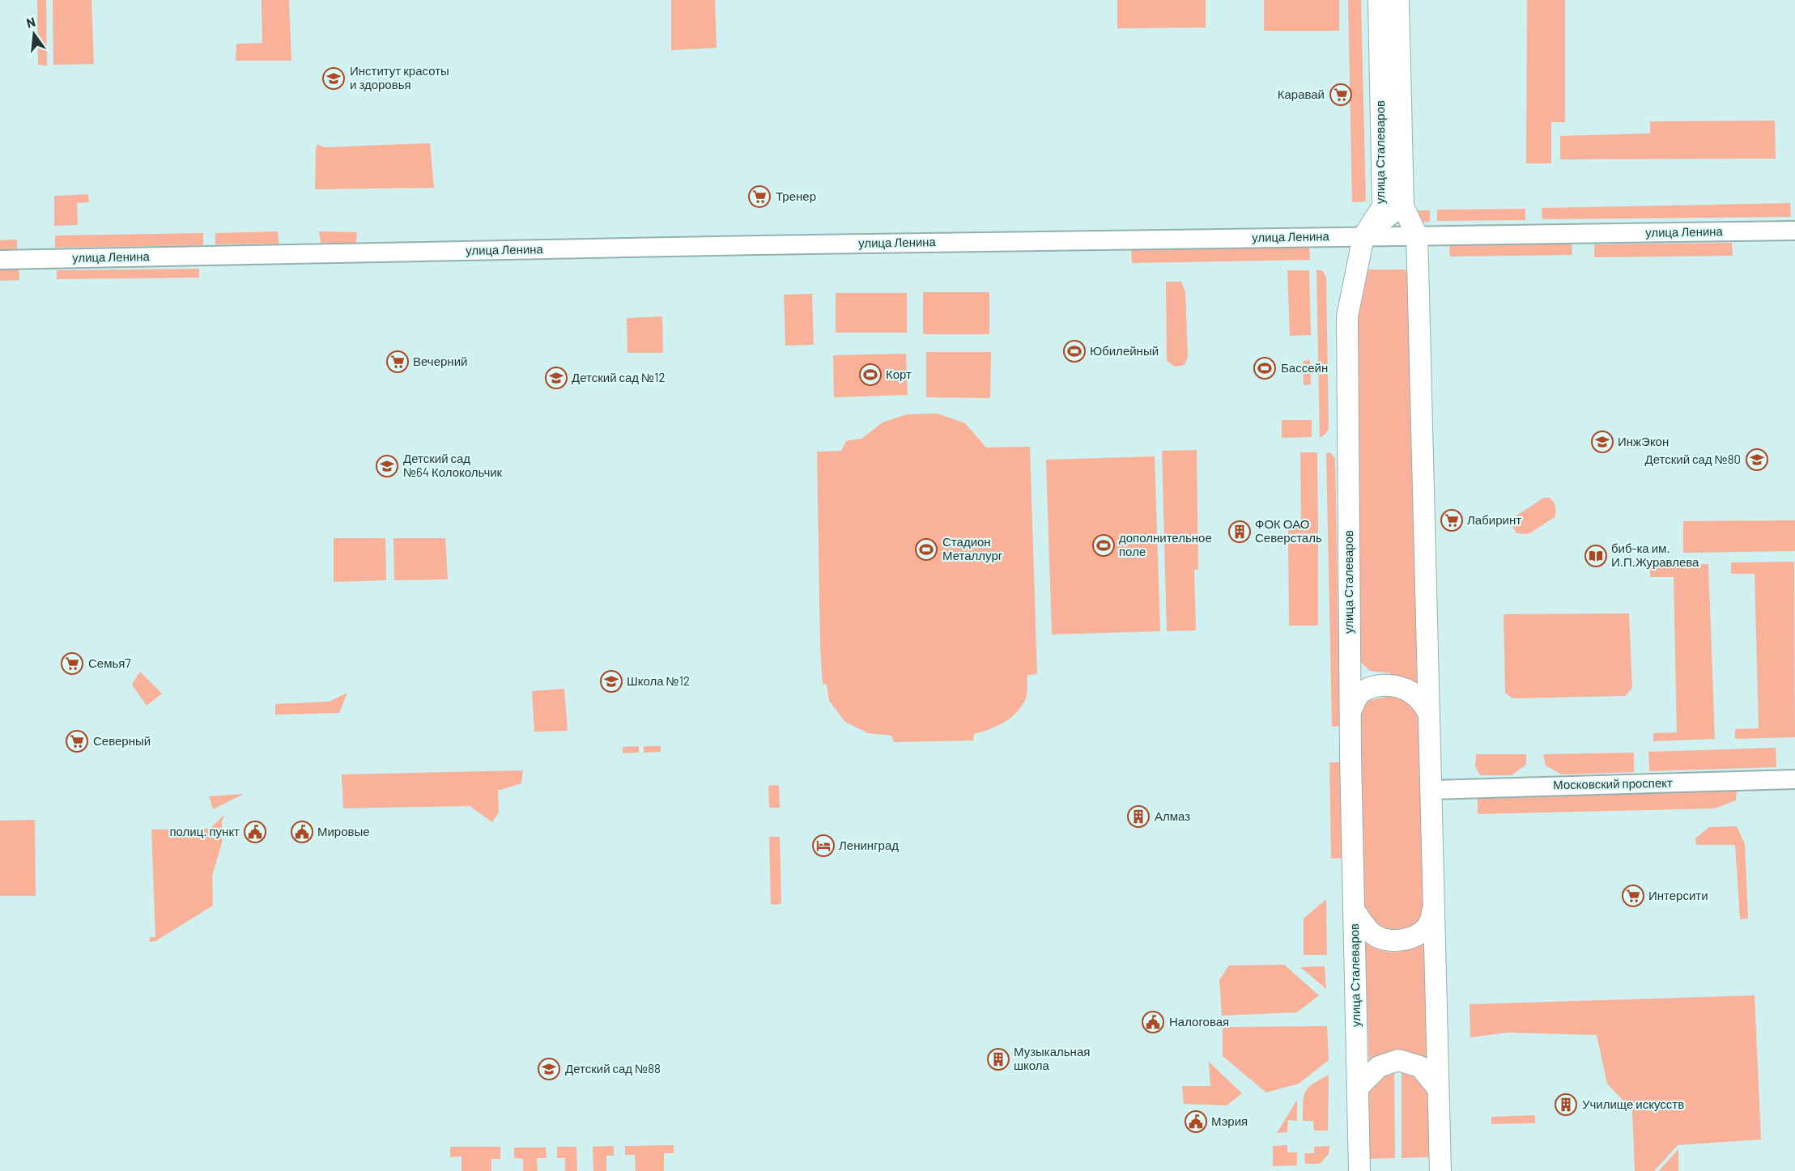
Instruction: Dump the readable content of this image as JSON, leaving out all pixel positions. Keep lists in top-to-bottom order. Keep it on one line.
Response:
{"streets":{"main road":["улица Сталеваров"],"street":["улица Ленина","Московский проспект"]},"crossings":[["улица Сталеваров","улица Ленина"],["улица Сталеваров","Московский проспект"]],"places":{"school or university":["Институт красоты и здоровья","Детский сад №12","ИнжЭкон","Детский сад №80","Детский сад №64 Колокольчик","Школа №12","Детский сад №88"],"supermarket":["Каравай","Тренер","Вечерний","Лабиринт","Семья7","Северный","Интерсити"],"sports":["Юбилейный","Бассейн","Корт","дополнительное поле","Стадион Металлург"],"building":["ФОК ОАО Северсталь","Алмаз","Музыкальная школа","Училище искусств"],"library":["биб-ка им. И.П.Журавлева"],"public building":["полиц. пункт","Мировые","Налоговая","Мэрия"],"hotel":["Ленинград"]},"north":"top"}
